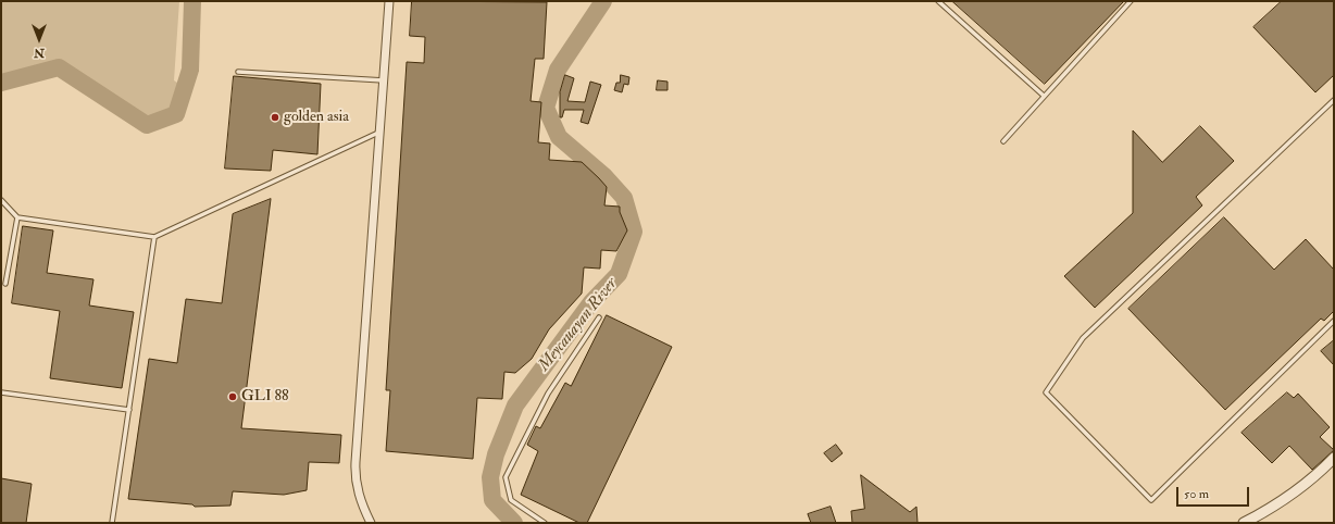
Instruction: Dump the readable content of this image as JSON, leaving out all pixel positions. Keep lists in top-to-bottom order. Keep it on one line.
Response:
{"water":["Meycauayan River"],"places":["golden asia","GLI 88"],"scale_bar":"50 m","north":"bottom"}
